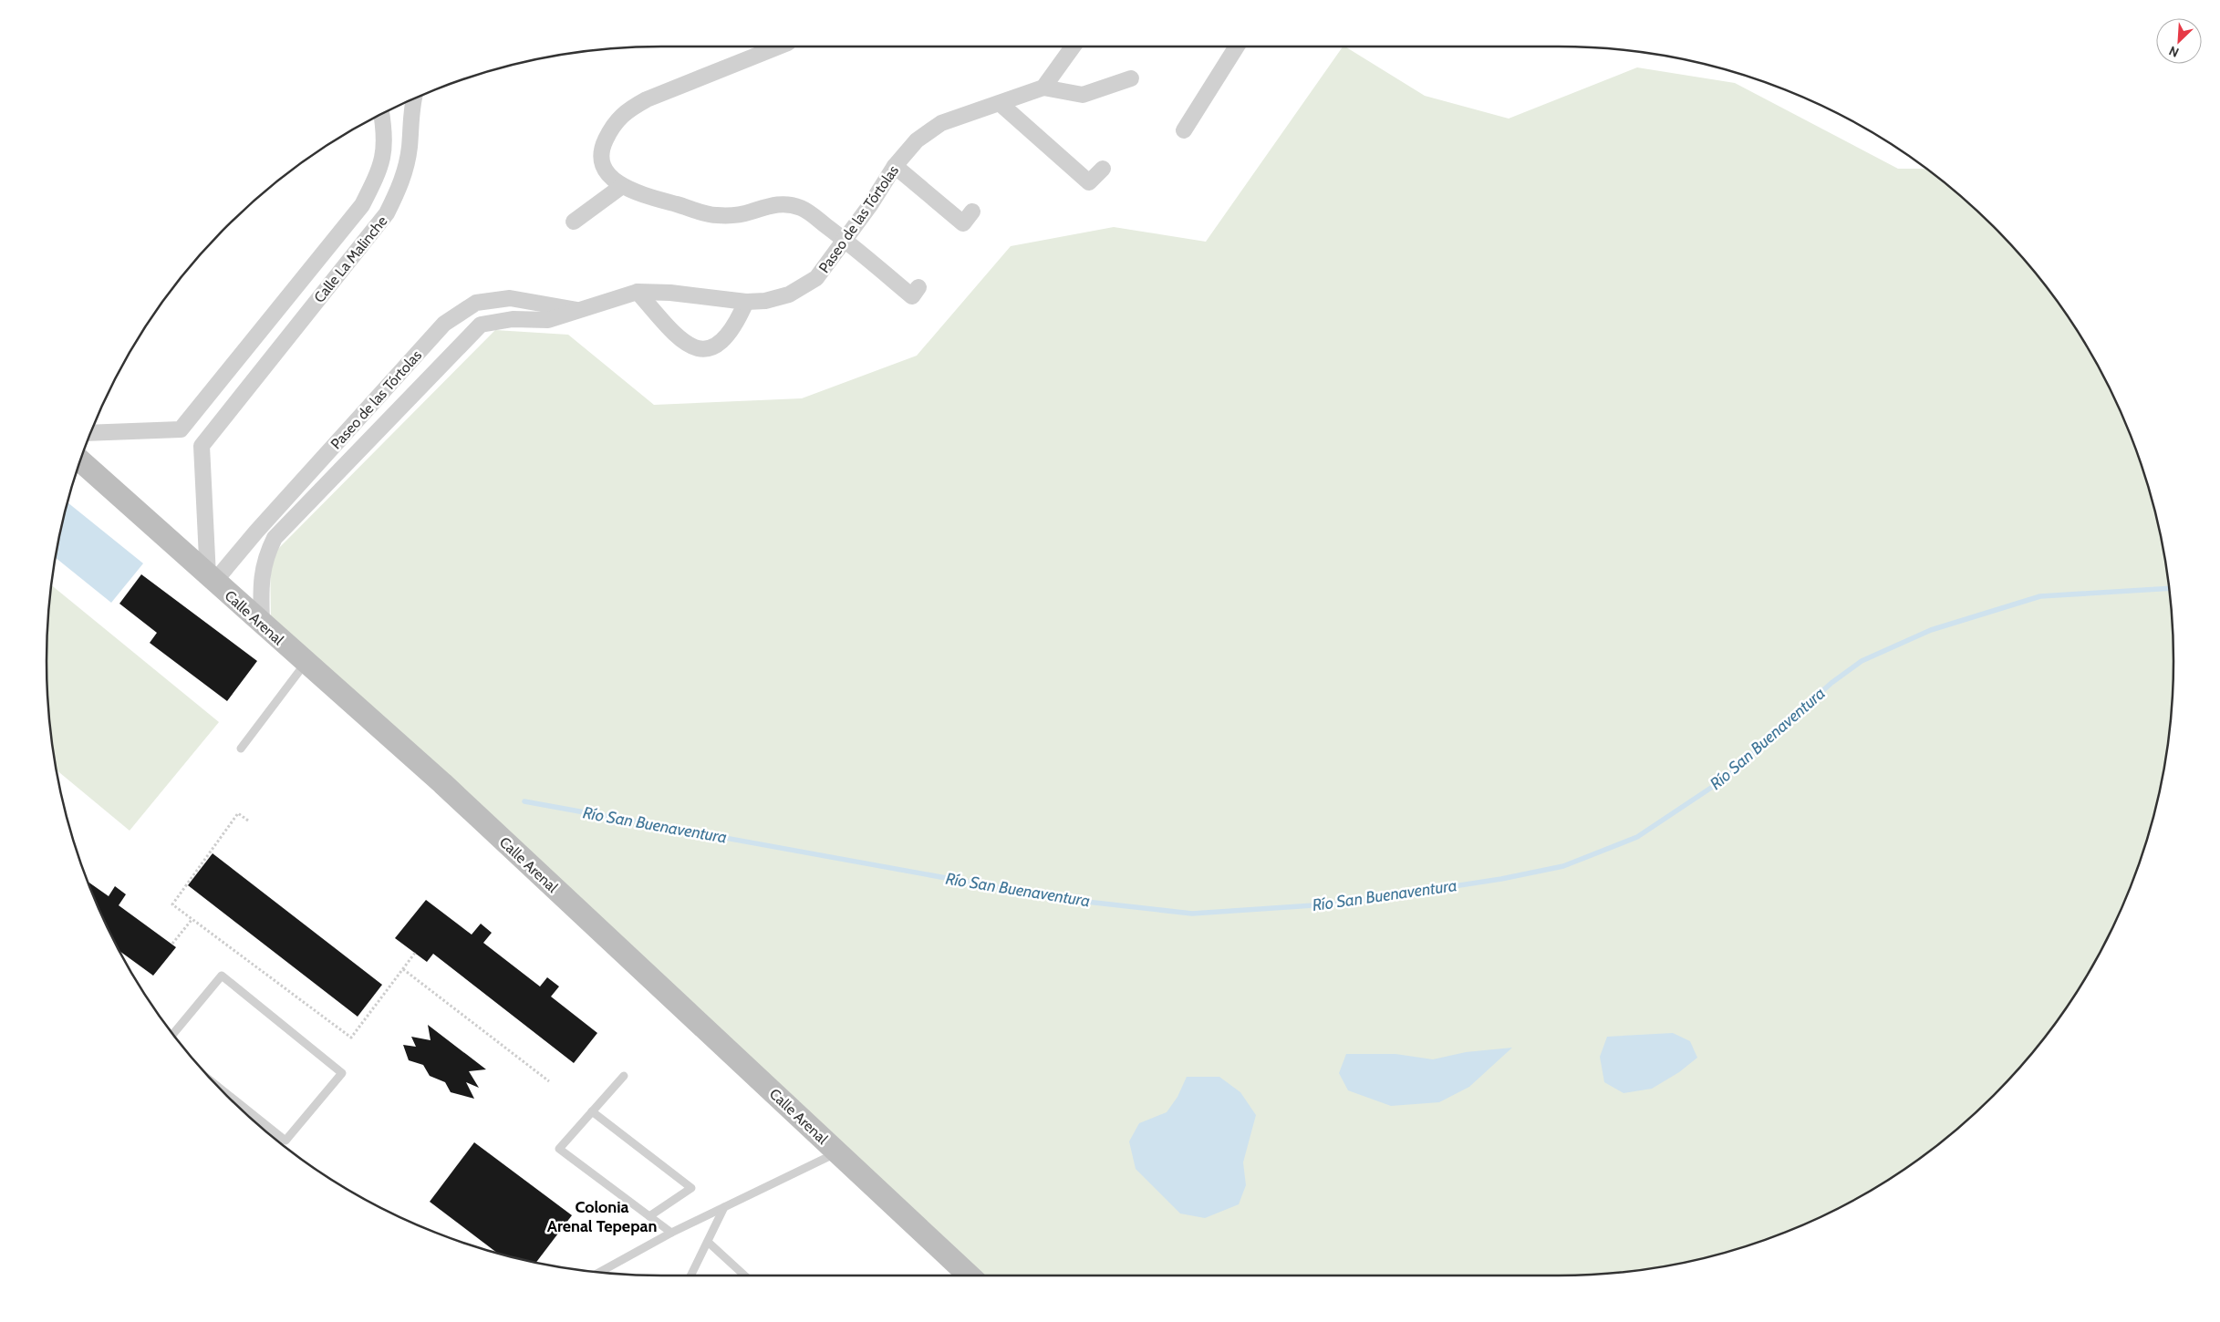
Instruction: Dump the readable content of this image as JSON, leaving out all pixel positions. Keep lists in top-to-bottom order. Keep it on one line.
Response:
{"streets":{"street":["Paseo de las Tórtolas","Calle La Malinche","Calle Arenal"]},"crossings":[["Paseo de las Tórtolas","Calle Arenal"]],"districts":["Colonia Arenal Tepepan"],"water":["Río San Buenaventura"],"north":"bottom left"}
